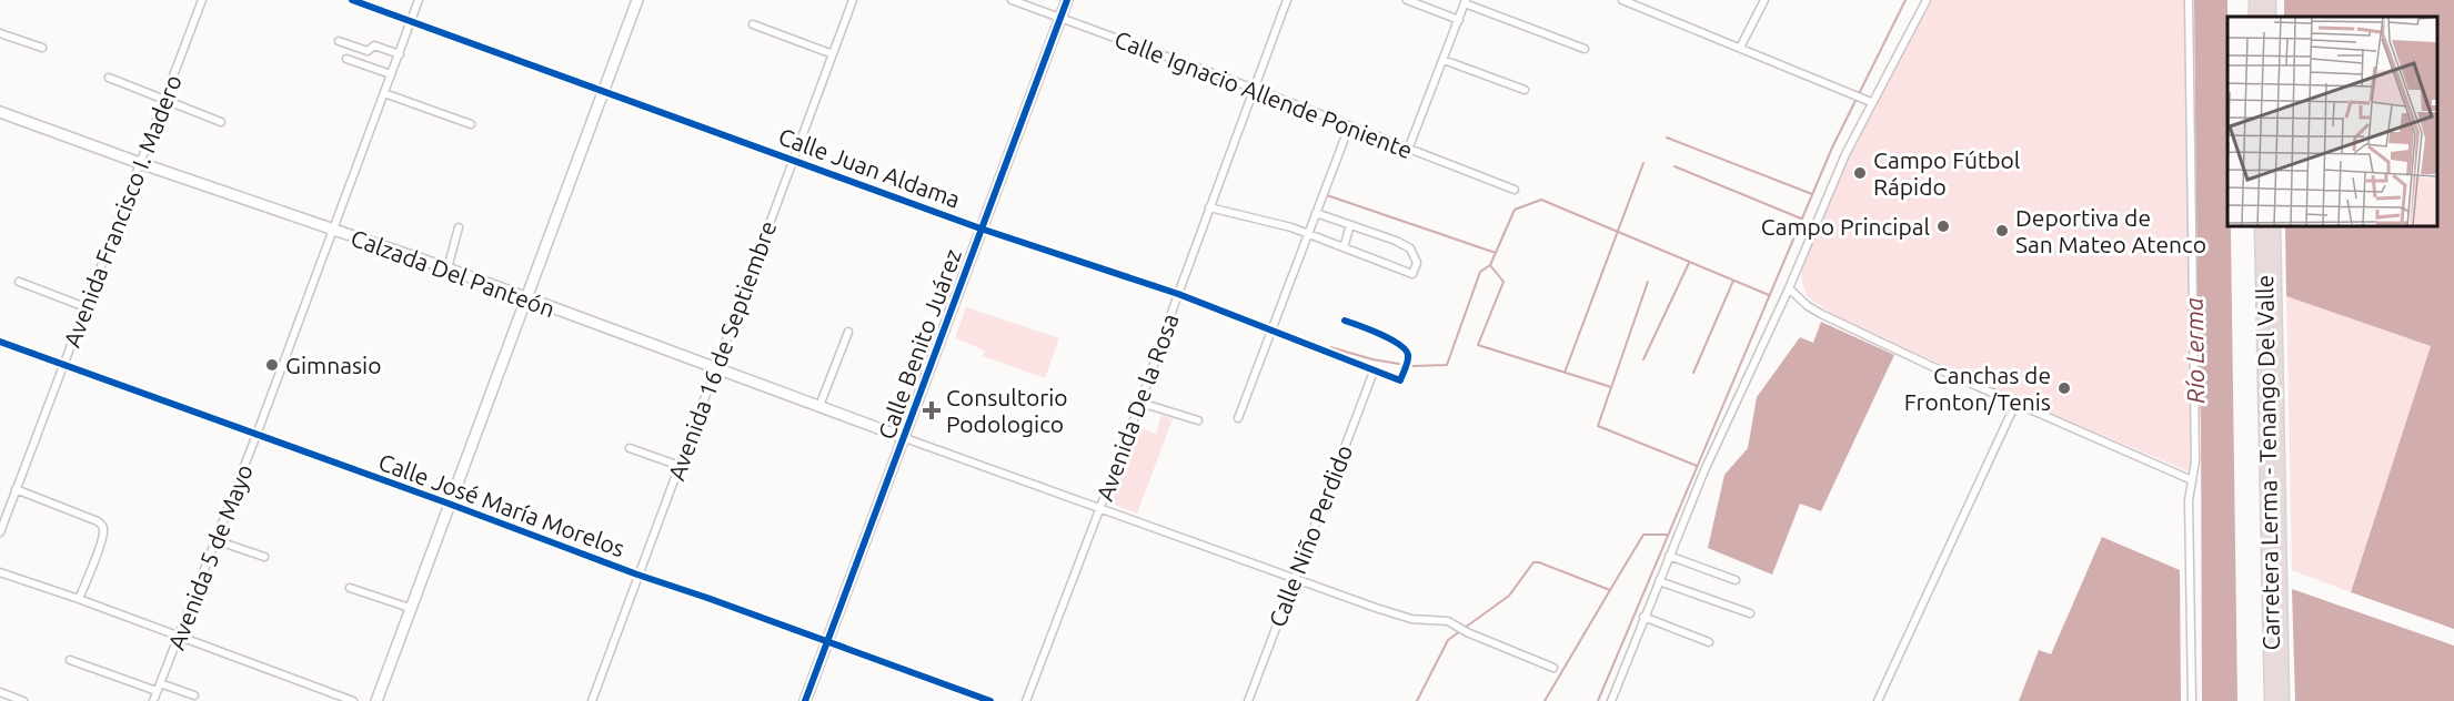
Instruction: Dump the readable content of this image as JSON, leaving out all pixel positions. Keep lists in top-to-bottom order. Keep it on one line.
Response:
{"streets":{"highway":["Carretera Lerma - Tenango Del Valle"],"main road":["Calzada Del Panteón","Calle Benito Juárez"],"street":["Calle Ignacio Allende Poniente","Calle Juan Aldama","Avenida Francisco I. Madero","Avenida 16 de Septiembre","Avenida De la Rosa","Calle José María Morelos","Calle Niño Perdido","Avenida 5 de Mayo"]},"crossings":[["Calle Ignacio Allende Poniente","Calle Benito Juárez"],["Calle Ignacio Allende Poniente","Avenida De la Rosa"],["Calle Juan Aldama","Calle Benito Juárez"],["Calle Juan Aldama","Avenida 16 de Septiembre"],["Calle Juan Aldama","Avenida De la Rosa"],["Calle Juan Aldama","Calle Niño Perdido"],["Calle Juan Aldama","Avenida 5 de Mayo"],["Avenida Francisco I. Madero","Calzada Del Panteón"],["Avenida Francisco I. Madero","Calle José María Morelos"],["Calzada Del Panteón","Calle Benito Juárez"],["Calzada Del Panteón","Avenida 16 de Septiembre"],["Calzada Del Panteón","Avenida 5 de Mayo"],["Calle Benito Juárez","Calle José María Morelos"],["Avenida 16 de Septiembre","Calle José María Morelos"],["Calle José María Morelos","Avenida 5 de Mayo"]],"water":["Río Lerma"],"places":{"other":["Campo Fútbol Rápido","Campo Principal","Deportiva de San Mateo Atenco","Gimnasio","Canchas de Fronton/Tenis"],"health":["Consultorio Podologico"]}}
